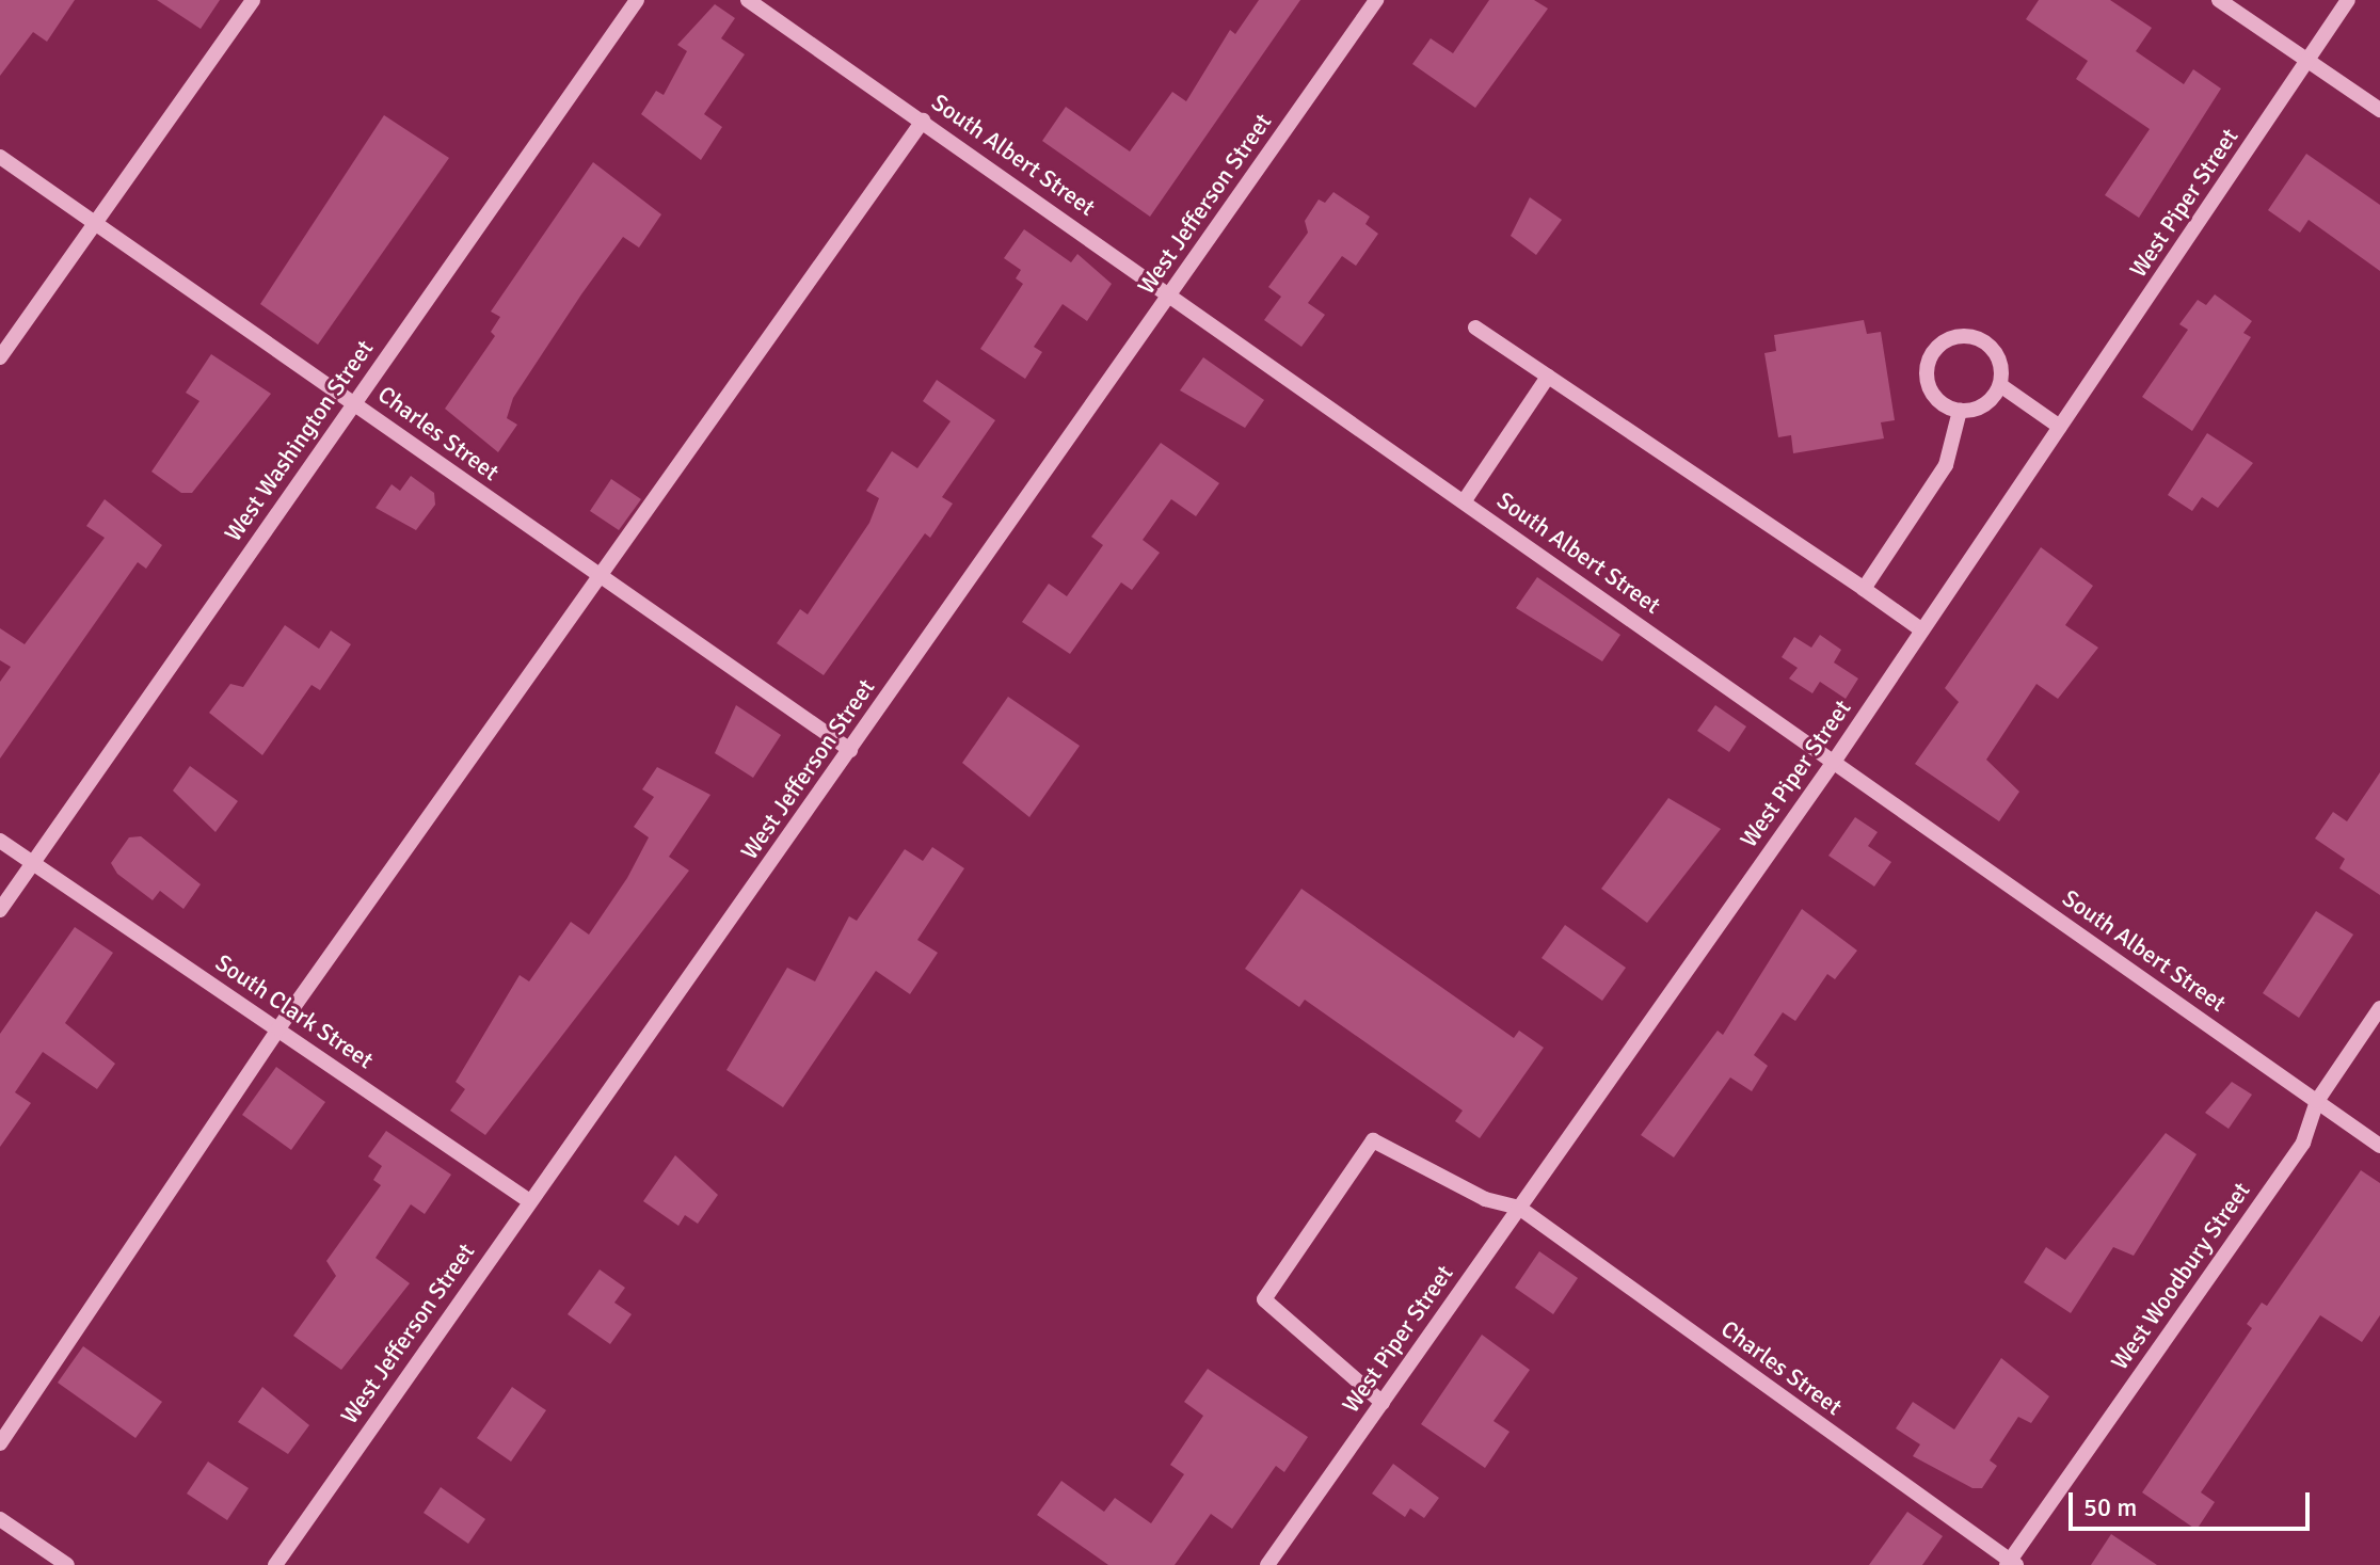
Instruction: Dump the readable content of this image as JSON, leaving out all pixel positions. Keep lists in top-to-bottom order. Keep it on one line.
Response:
{"streets":{"street":["South Albert Street","West Piper Street","West Jefferson Street","Charles Street","West Washington Street","South Clark Street","West Woodbury Street"]},"crossings":[["South Albert Street","West Piper Street"],["South Albert Street","West Jefferson Street"],["South Albert Street","West Woodbury Street"],["West Piper Street","Charles Street"],["West Jefferson Street","Charles Street"],["West Jefferson Street","South Clark Street"],["Charles Street","West Washington Street"],["Charles Street","West Woodbury Street"],["West Washington Street","South Clark Street"]],"scale_bar":"50 m"}
